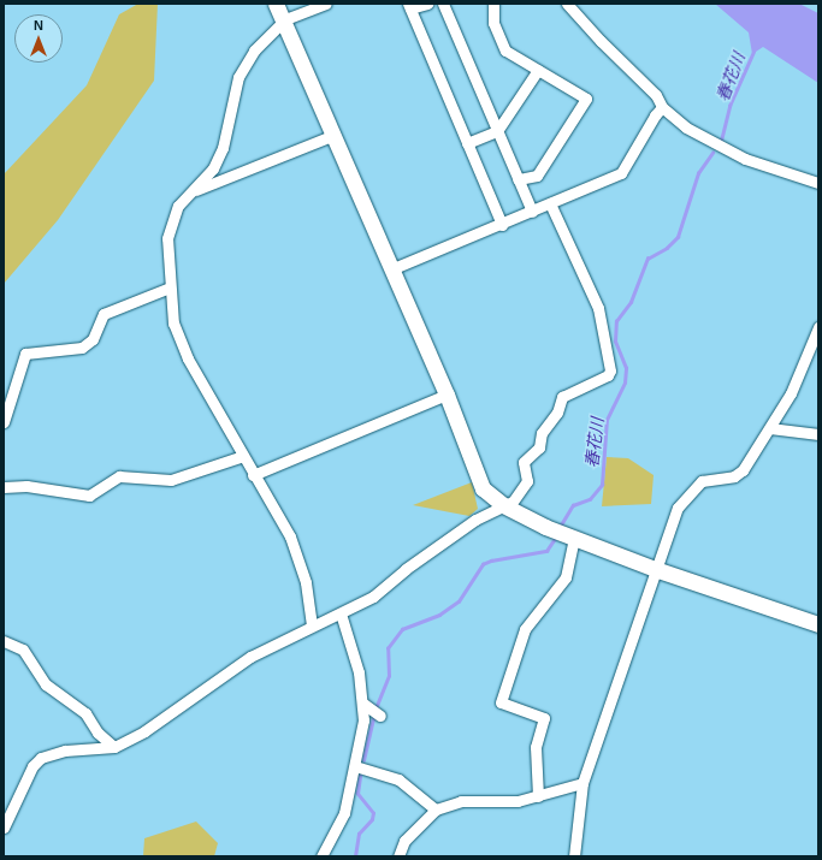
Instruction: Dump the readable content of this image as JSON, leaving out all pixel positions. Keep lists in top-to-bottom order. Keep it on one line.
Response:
{"water":["春花川"],"north":"top"}
